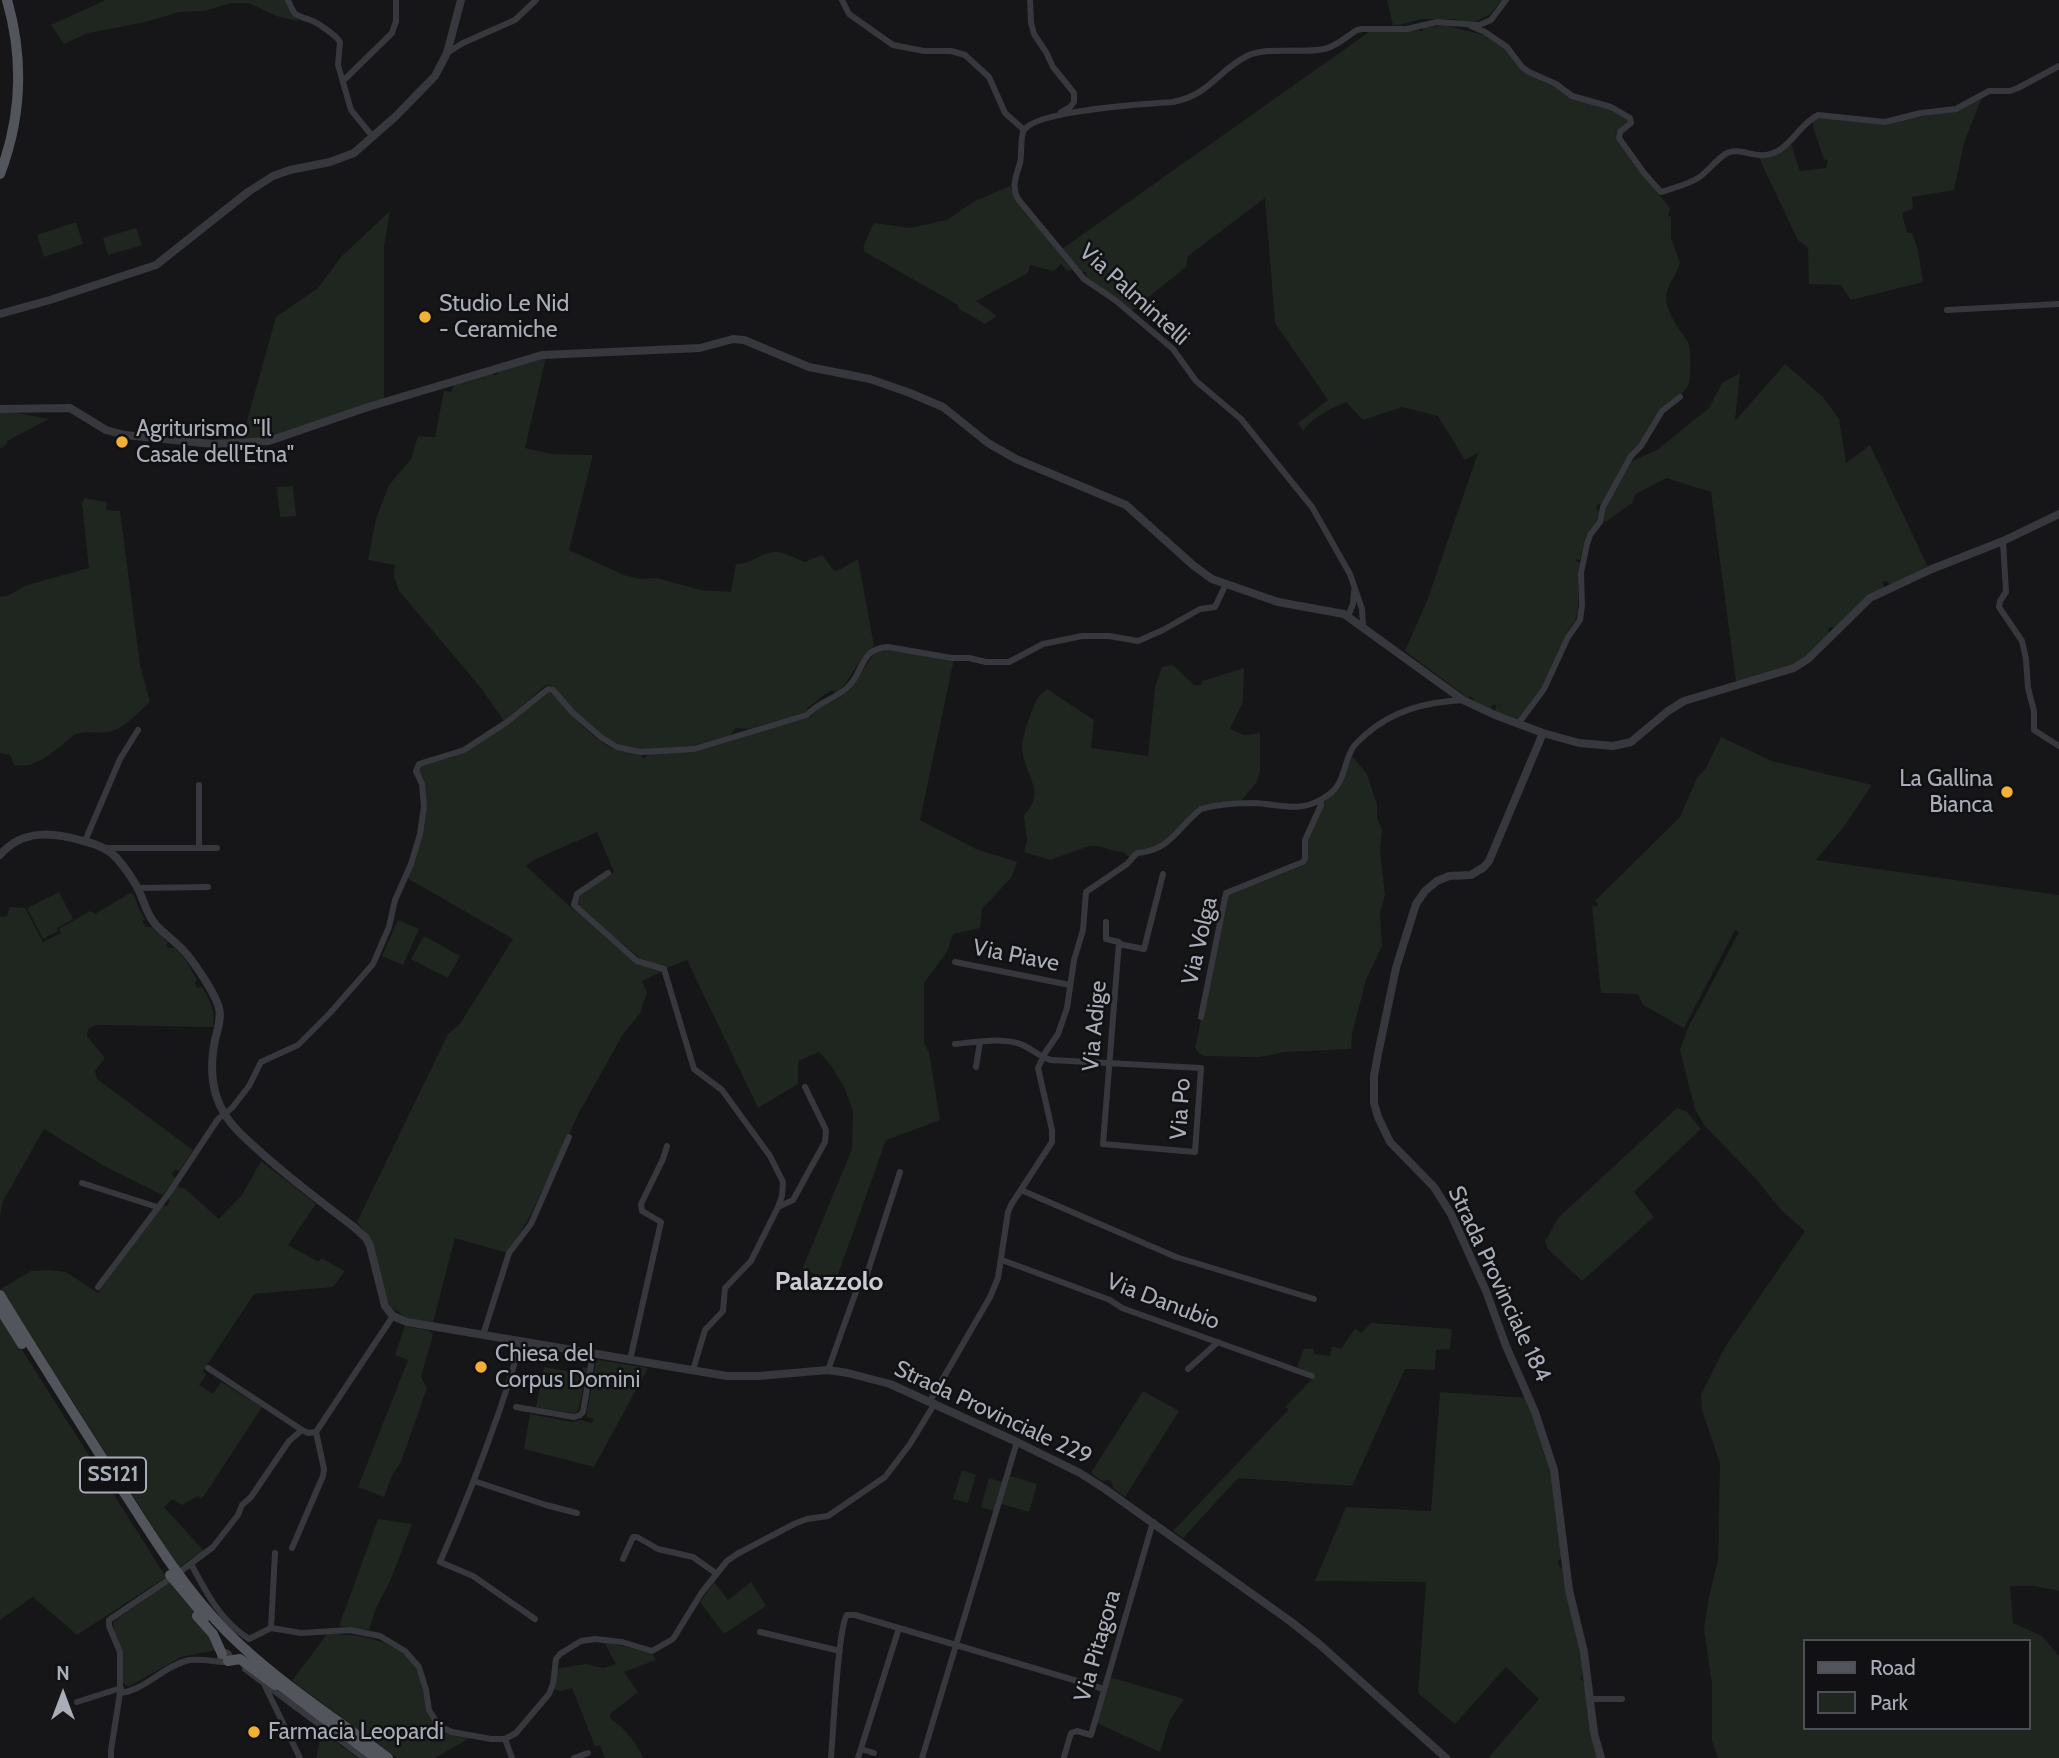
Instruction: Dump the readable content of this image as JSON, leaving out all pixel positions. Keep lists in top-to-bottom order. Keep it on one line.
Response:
{"streets":{"main road":["SS121"],"street":["Via Palmintelli","Via Volga","Via Piave","Via Adige","Via Po","Strada Provinciale 184","Via Danubio","Strada Provinciale 229","Via Pitagora"]},"crossings":[["Via Adige","Via Po"],["Strada Provinciale 229","Via Pitagora"]],"districts":["Palazzolo"],"places":["Studio Le Nid - Ceramiche","Agriturismo \"Il Casale dell'Etna\"","La Gallina Bianca","Chiesa del Corpus Domini","Farmacia Leopardi"],"legend":["Road","Park"],"north":"top"}
